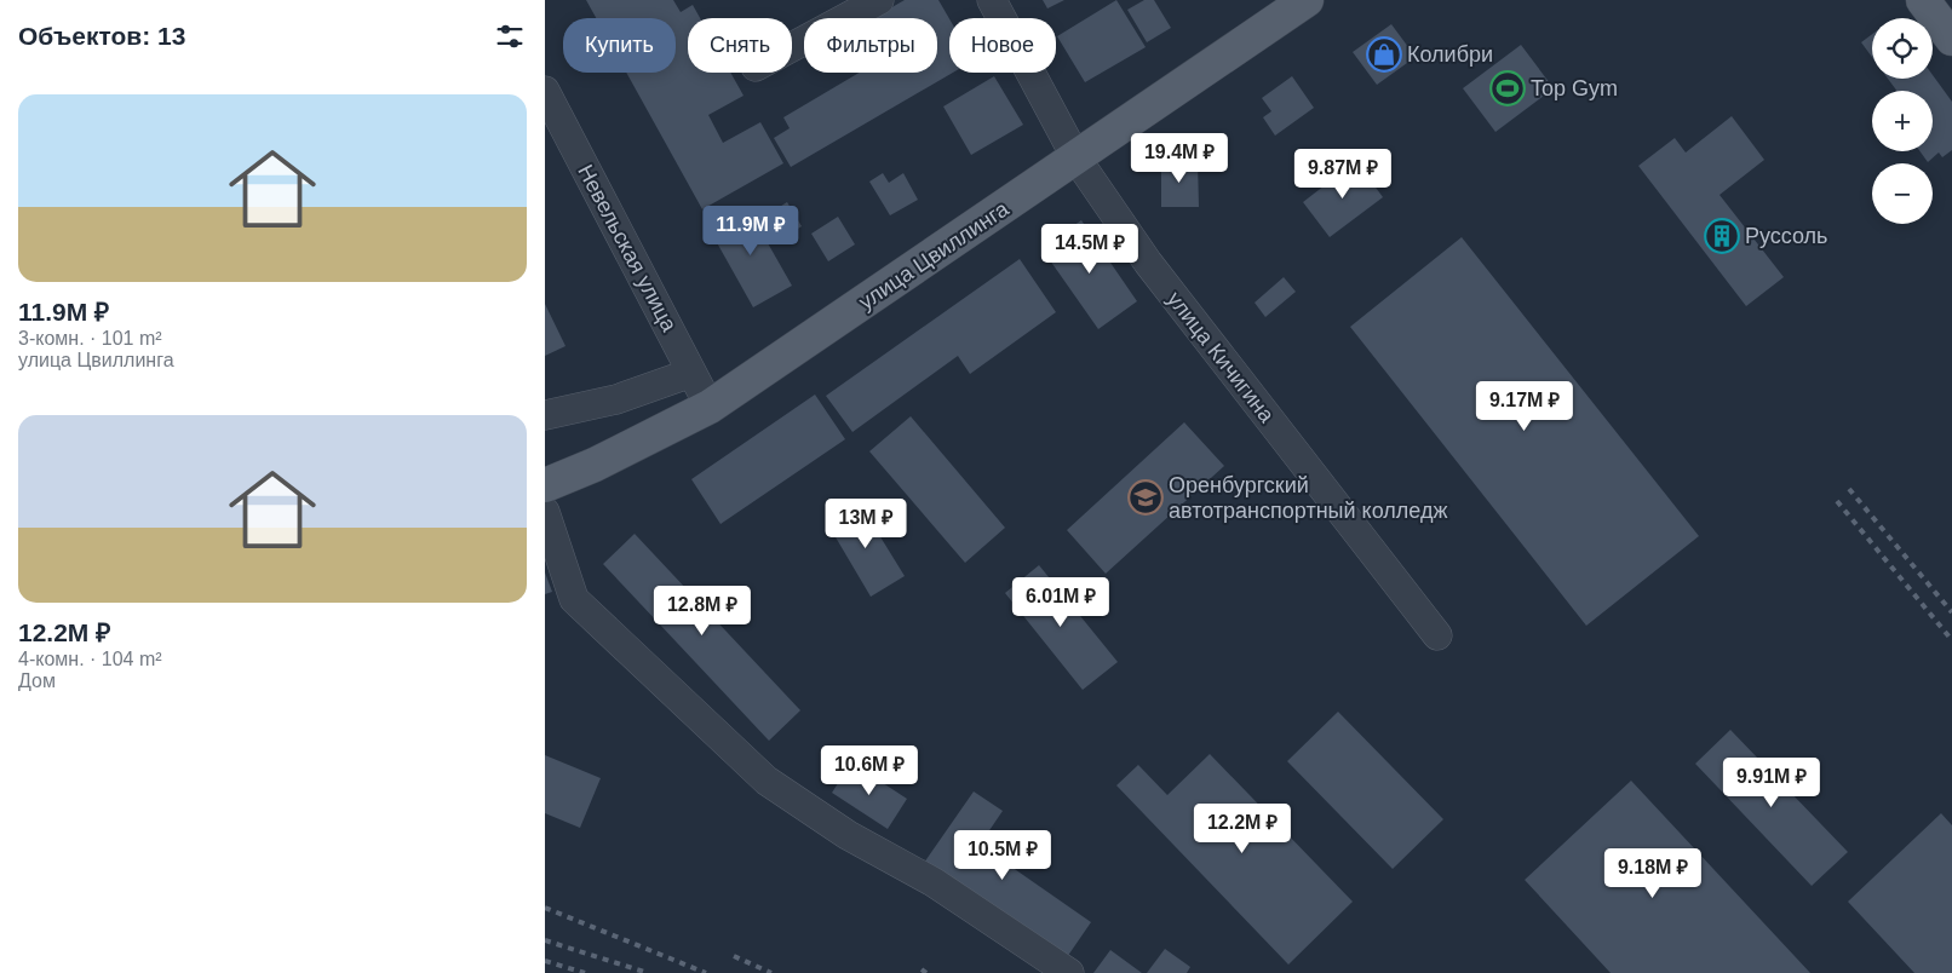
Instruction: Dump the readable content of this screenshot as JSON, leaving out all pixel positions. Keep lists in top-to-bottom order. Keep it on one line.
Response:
{"streets":{"main road":["улица Цвиллинга"],"street":["Невельская улица","улица Кичигина"]},"crossings":[["Невельская улица","улица Цвиллинга"],["улица Цвиллинга","улица Кичигина"]],"places":{"shop":["Колибри"],"sports":["Top Gym"],"building":["Руссоль"],"school or university":["Оренбургский автотранспортный колледж"]},"page":{"heading":"Объектов: 13","map_buttons":["+","−"],"chip":["Купить","Снять","Фильтры","Новое"],"list":[{"name":"11.9M ₽","note":"3-комн. · 101 m² · улица Цвиллинга"},{"name":"12.2M ₽","note":"4-комн. · 104 m² · Дом"}],"price":["19.4M ₽","9.87M ₽","11.9M ₽","14.5M ₽","9.17M ₽","13M ₽","6.01M ₽","12.8M ₽","10.6M ₽","9.91M ₽","12.2M ₽","10.5M ₽","9.18M ₽"]}}
